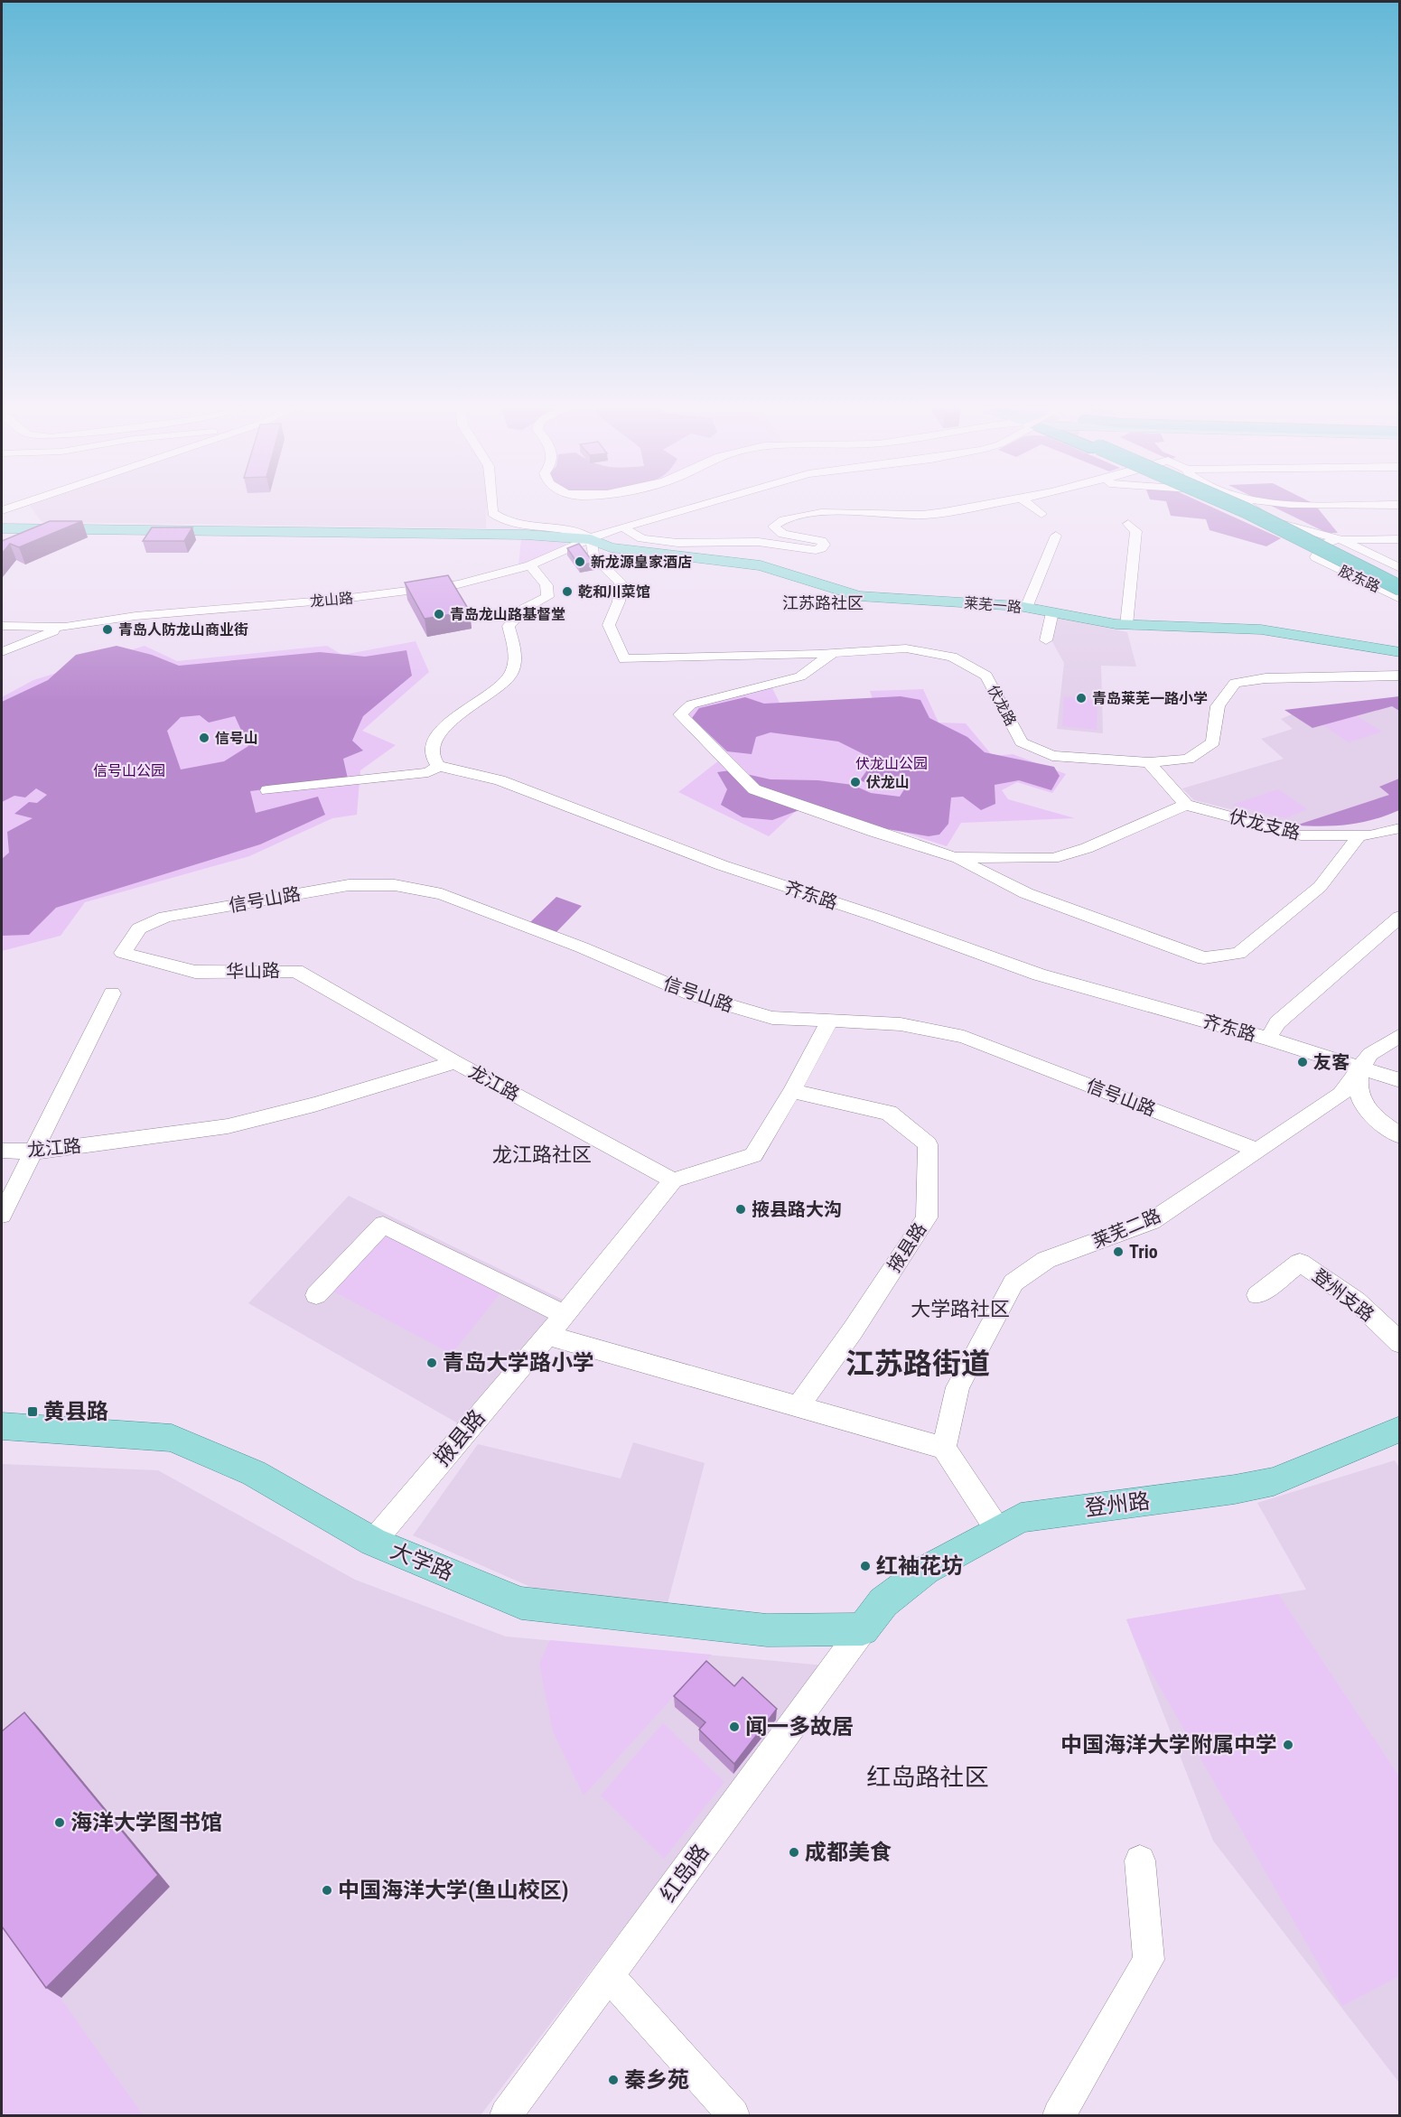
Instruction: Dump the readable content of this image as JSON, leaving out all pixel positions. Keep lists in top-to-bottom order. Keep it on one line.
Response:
{"streets":{"main road":["莱芜一路","登州路","大学路"],"street":["胶东路","龙山路","伏龙路","伏龙支路","齐东路","信号山路","华山路","龙江路","莱芜二路","掖县路","登州支路","红岛路"]},"crossings":[["龙山路","莱芜一路"],["龙山路","伏龙路"],["莱芜一路","伏龙路"],["齐东路","莱芜二路"],["信号山路","华山路"],["信号山路","莱芜二路"],["华山路","龙江路"],["龙江路","掖县路"],["掖县路","大学路"],["登州路","大学路"],["登州路","红岛路"],["大学路","红岛路"]],"districts":["江苏路社区","龙江路社区","大学路社区","江苏路街道","红岛路社区"],"parks":["伏龙山公园","信号山公园"],"places":{"other":["新龙源皇家酒店","乾和川菜馆","青岛龙山路基督堂","青岛人防龙山商业街","青岛莱芜一路小学","信号山","伏龙山","友客","掖县路大沟","Trio","青岛大学路小学","红袖花坊","闻一多故居","中国海洋大学附属中学","海洋大学图书馆","成都美食","中国海洋大学(鱼山校区)","秦乡苑"],"transit":["黄县路"]}}
